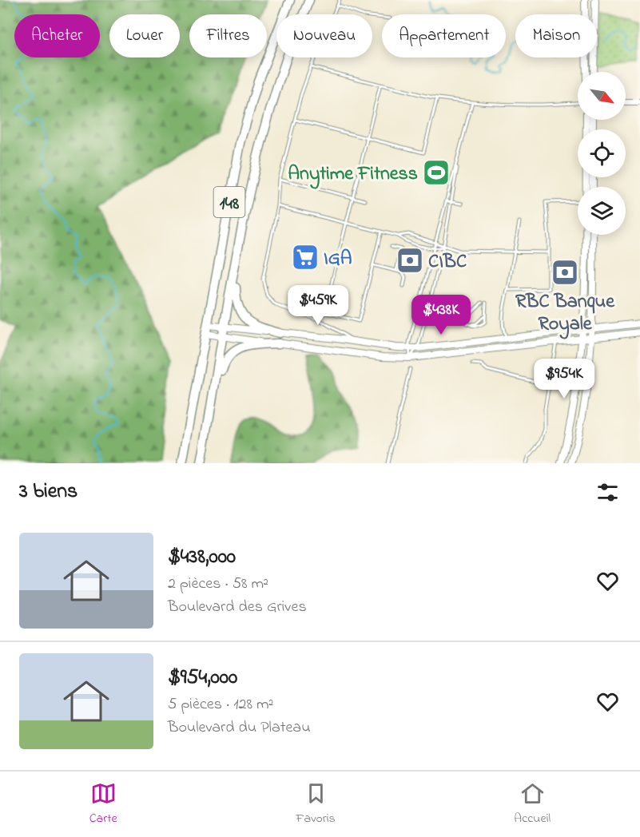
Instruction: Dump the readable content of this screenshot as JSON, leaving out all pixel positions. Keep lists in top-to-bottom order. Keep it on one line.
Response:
{"streets":{"highway":["148"]},"places":{"sports":["Anytime Fitness"],"supermarket":["IGA"],"bank":["CIBC","RBC Banque Royale"]},"north":"bottom right","page":{"chip":["Acheter","Louer","Filtres","Nouveau","Appartement","Maison"],"price":["$459K","$438K","$954K"],"heading":"3 biens","list":[{"name":"$438,000","note":"2 pièces · 58 m² · Boulevard des Grives"},{"name":"$954,000","note":"5 pièces · 128 m² · Boulevard du Plateau"}],"tabs":["Carte","Favoris","Accueil"]}}
